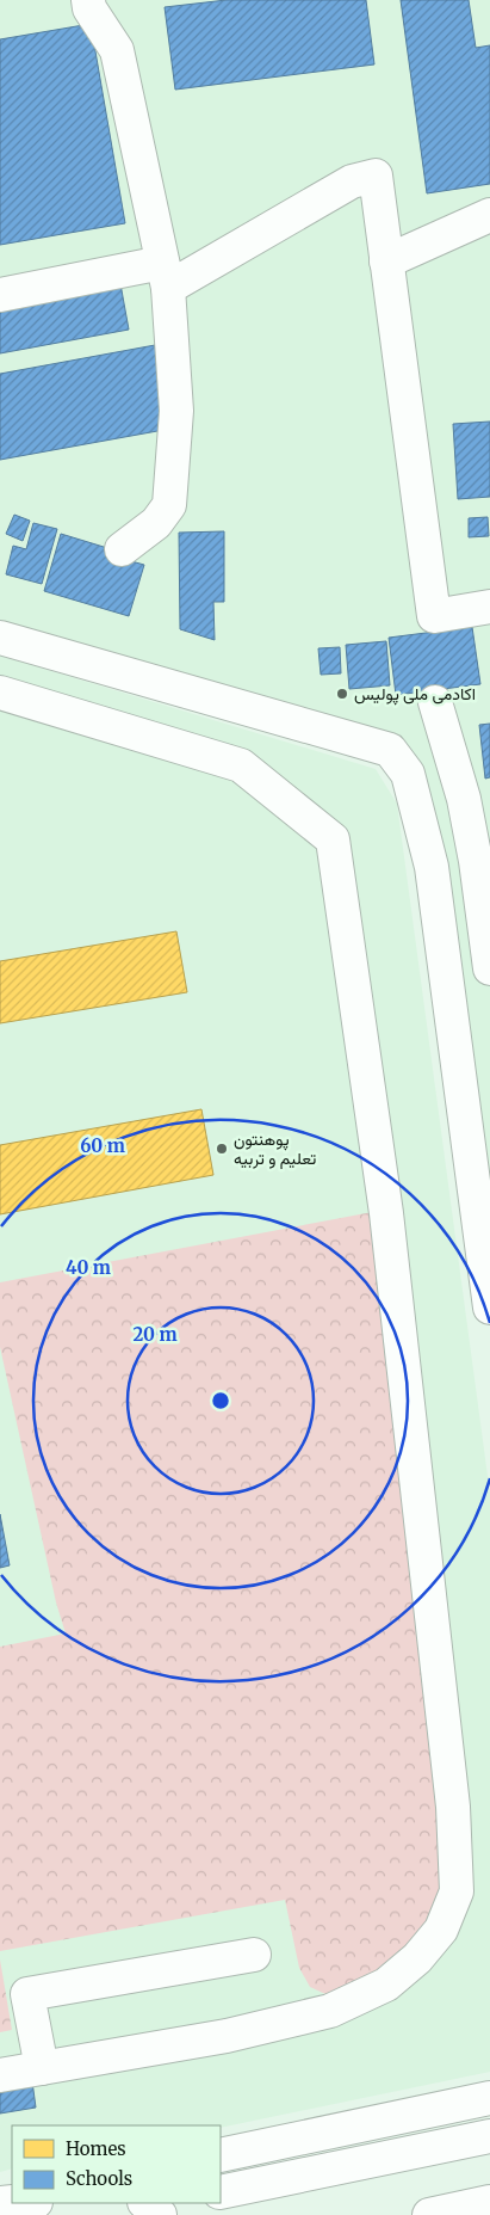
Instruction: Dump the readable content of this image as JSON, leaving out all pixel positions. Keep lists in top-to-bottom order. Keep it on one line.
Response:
{"places":["اکادمی ملی پولیس","پوهنتون تعلیم و تربیه"],"legend":["Homes","Schools"],"rings":["60 m","40 m","20 m"]}
